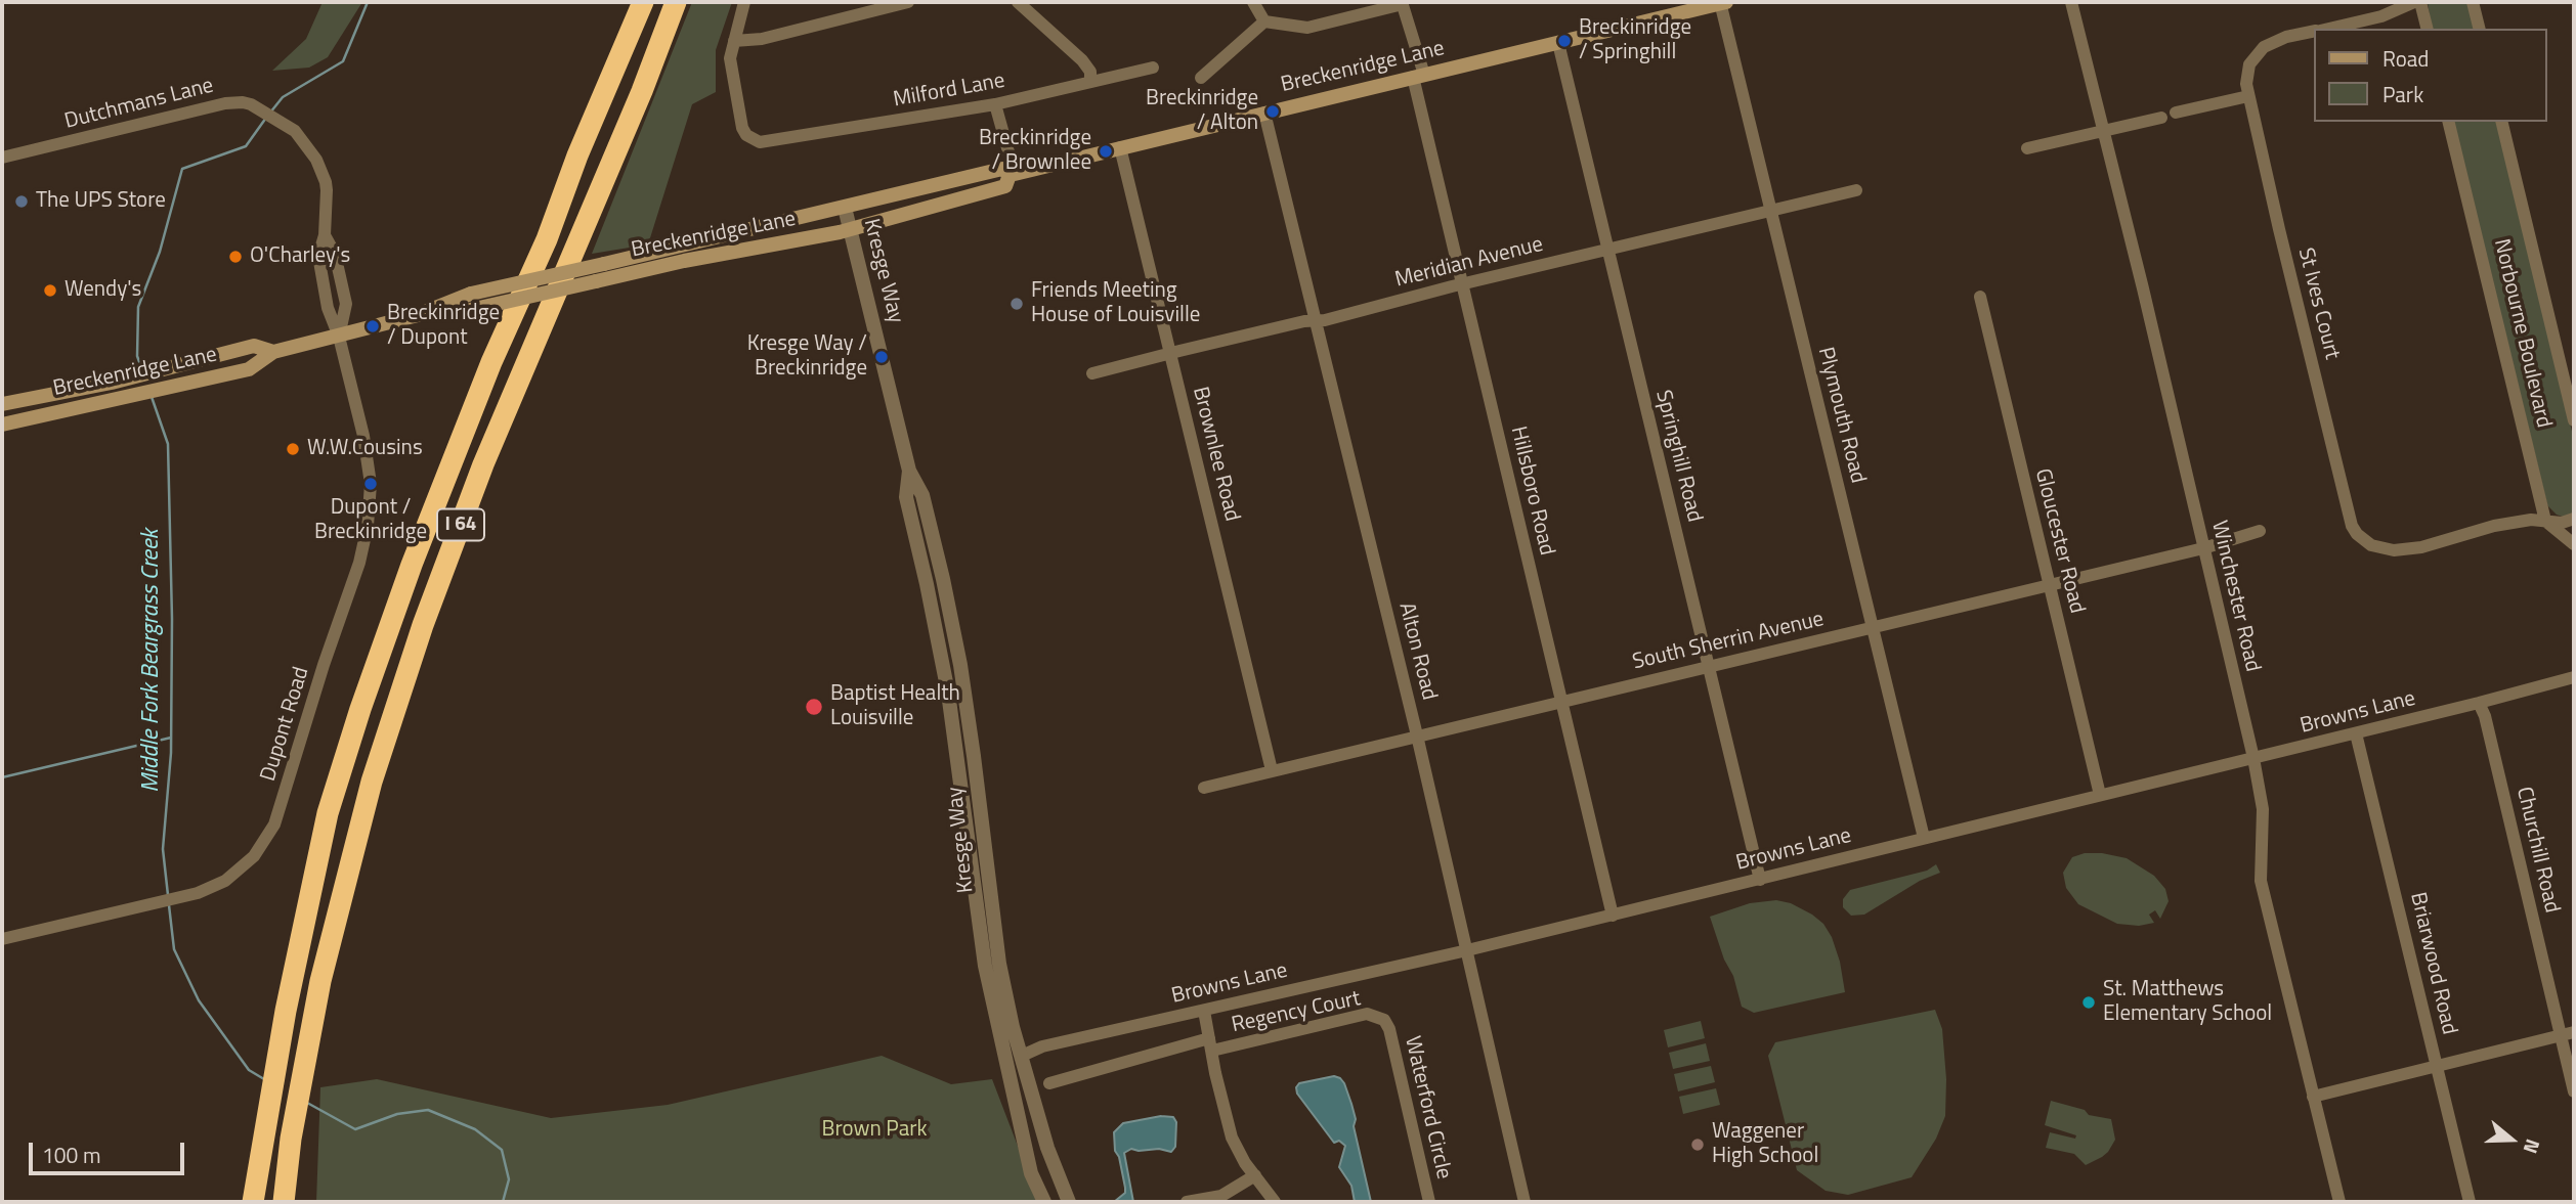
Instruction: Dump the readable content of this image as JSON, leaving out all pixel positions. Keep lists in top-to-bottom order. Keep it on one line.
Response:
{"streets":{"highway":["I 64"],"main road":["Breckenridge Lane"],"street":["Milford Lane","Dutchmans Lane","Meridian Avenue","Kresge Way","St Ives Court","Norbourne Boulevard","Plymouth Road","Brownlee Road","Springhill Road","Hillsboro Road","Gloucester Road","Winchester Road","South Sherrin Avenue","Alton Road","Browns Lane","Dupont Road","Churchill Road","Briarwood Road","Regency Court","Waterford Circle"]},"crossings":[["Breckenridge Lane","Dutchmans Lane"],["Breckenridge Lane","Kresge Way"],["Breckenridge Lane","Plymouth Road"],["Breckenridge Lane","Brownlee Road"],["Breckenridge Lane","Springhill Road"],["Breckenridge Lane","Hillsboro Road"],["Breckenridge Lane","Alton Road"],["Breckenridge Lane","Dupont Road"],["Dutchmans Lane","Dupont Road"],["Meridian Avenue","Plymouth Road"],["Meridian Avenue","Brownlee Road"],["Meridian Avenue","Springhill Road"],["Meridian Avenue","Hillsboro Road"],["Meridian Avenue","Alton Road"],["Kresge Way","Browns Lane"],["St Ives Court","Norbourne Boulevard"],["Plymouth Road","South Sherrin Avenue"],["Plymouth Road","Browns Lane"],["Brownlee Road","South Sherrin Avenue"],["Springhill Road","South Sherrin Avenue"],["Springhill Road","Browns Lane"],["Hillsboro Road","South Sherrin Avenue"],["Hillsboro Road","Browns Lane"],["Gloucester Road","South Sherrin Avenue"],["Gloucester Road","Browns Lane"],["Winchester Road","South Sherrin Avenue"],["Winchester Road","Browns Lane"],["South Sherrin Avenue","Alton Road"],["Alton Road","Browns Lane"],["Browns Lane","Churchill Road"],["Browns Lane","Briarwood Road"],["Regency Court","Waterford Circle"]],"water":["Middle Fork Beargrass Creek"],"parks":["Brown Park"],"places":["Breckinridge / Springhill","Breckinridge / Alton","Breckinridge / Brownlee","The UPS Store","O'Charley's","Wendy's","Friends Meeting House of Louisville","Breckinridge / Dupont","Kresge Way / Breckinridge","W.W.Cousins","Dupont / Breckinridge","Baptist Health Louisville","St. Matthews Elementary School","Waggener High School"],"legend":["Road","Park"],"scale_bar":"100 m","north":"right"}
